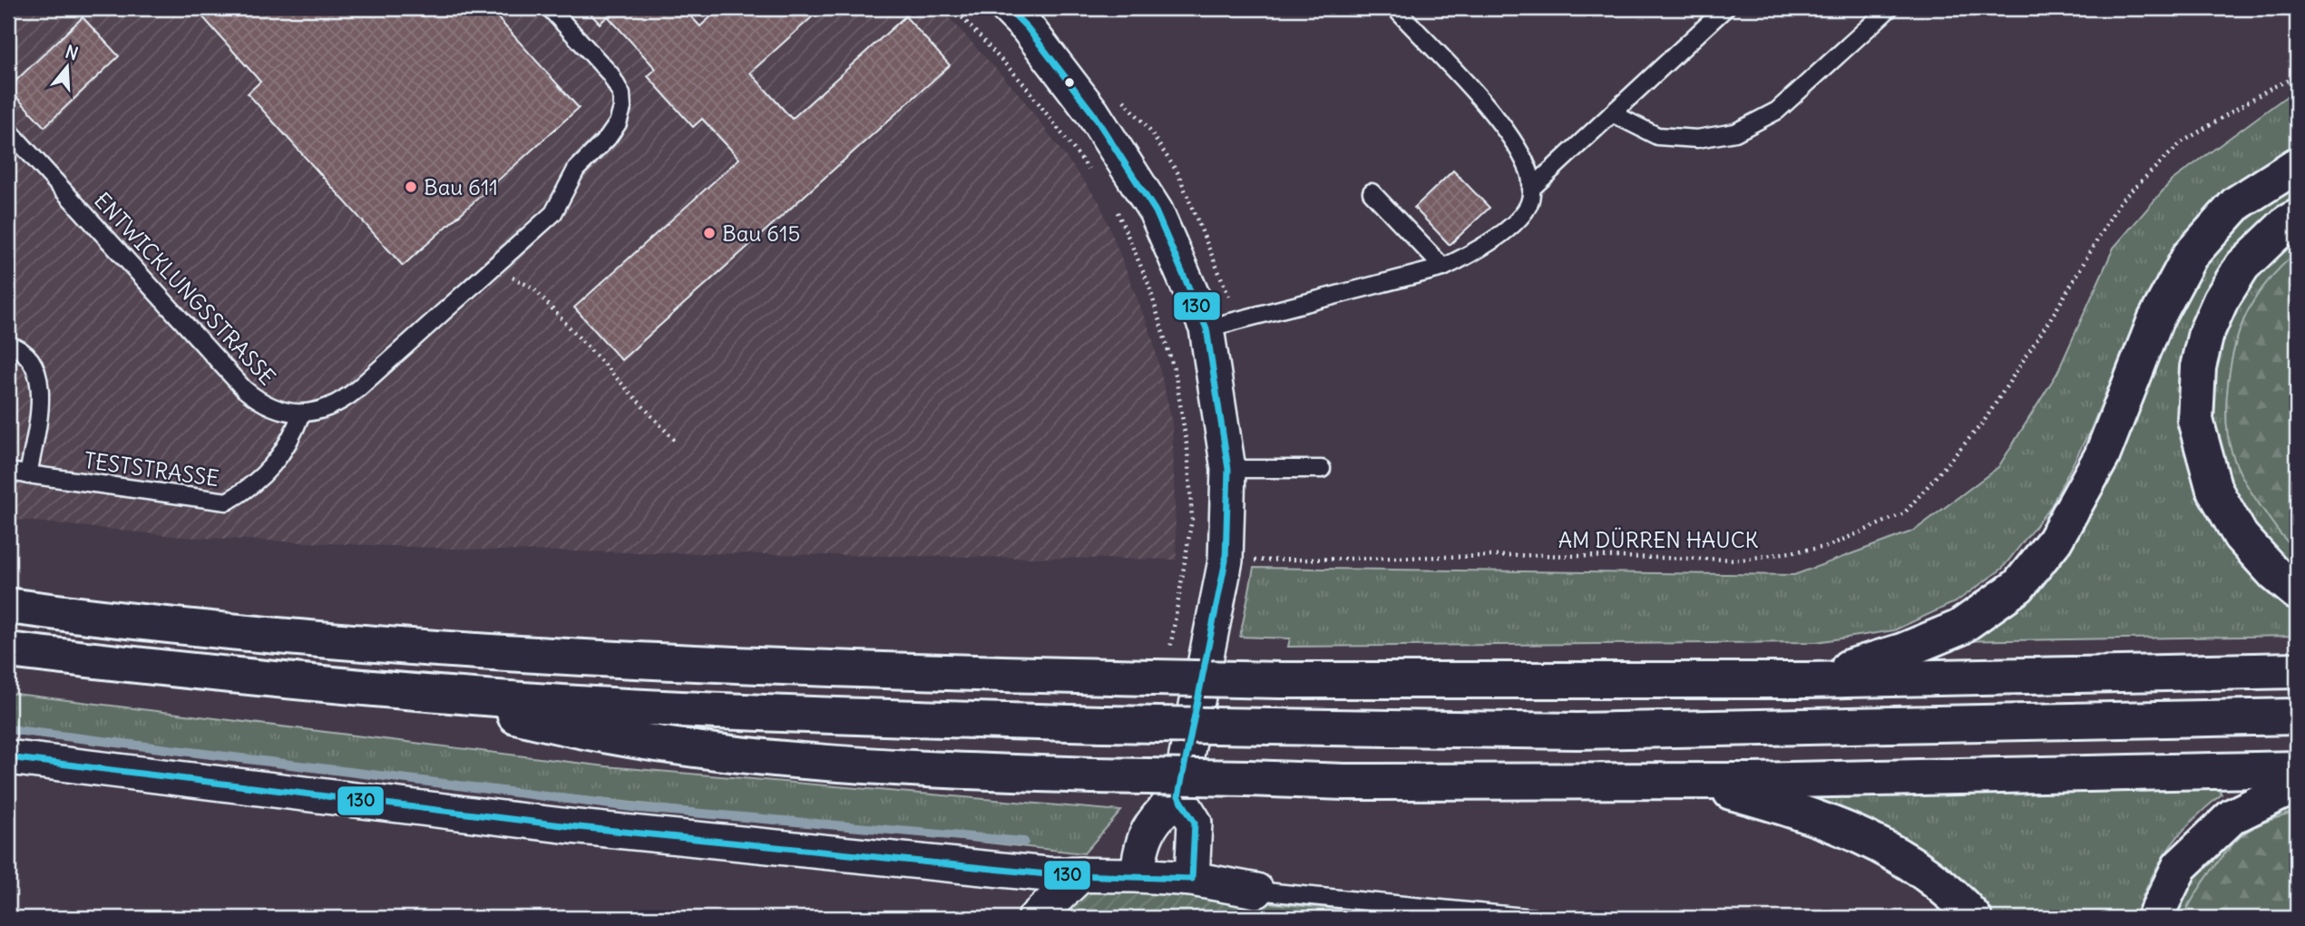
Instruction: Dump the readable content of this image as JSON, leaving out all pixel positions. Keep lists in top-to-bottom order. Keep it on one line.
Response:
{"streets":{"lane":["ENTWICKLUNGSSTRASSE","TESTSTRASSE"],"path":["AM DÜRREN HAUCK"]},"crossings":[["ENTWICKLUNGSSTRASSE","TESTSTRASSE"]],"places":["Bau 611","Bau 615"],"lines":["transit line 130"],"north":"top"}
